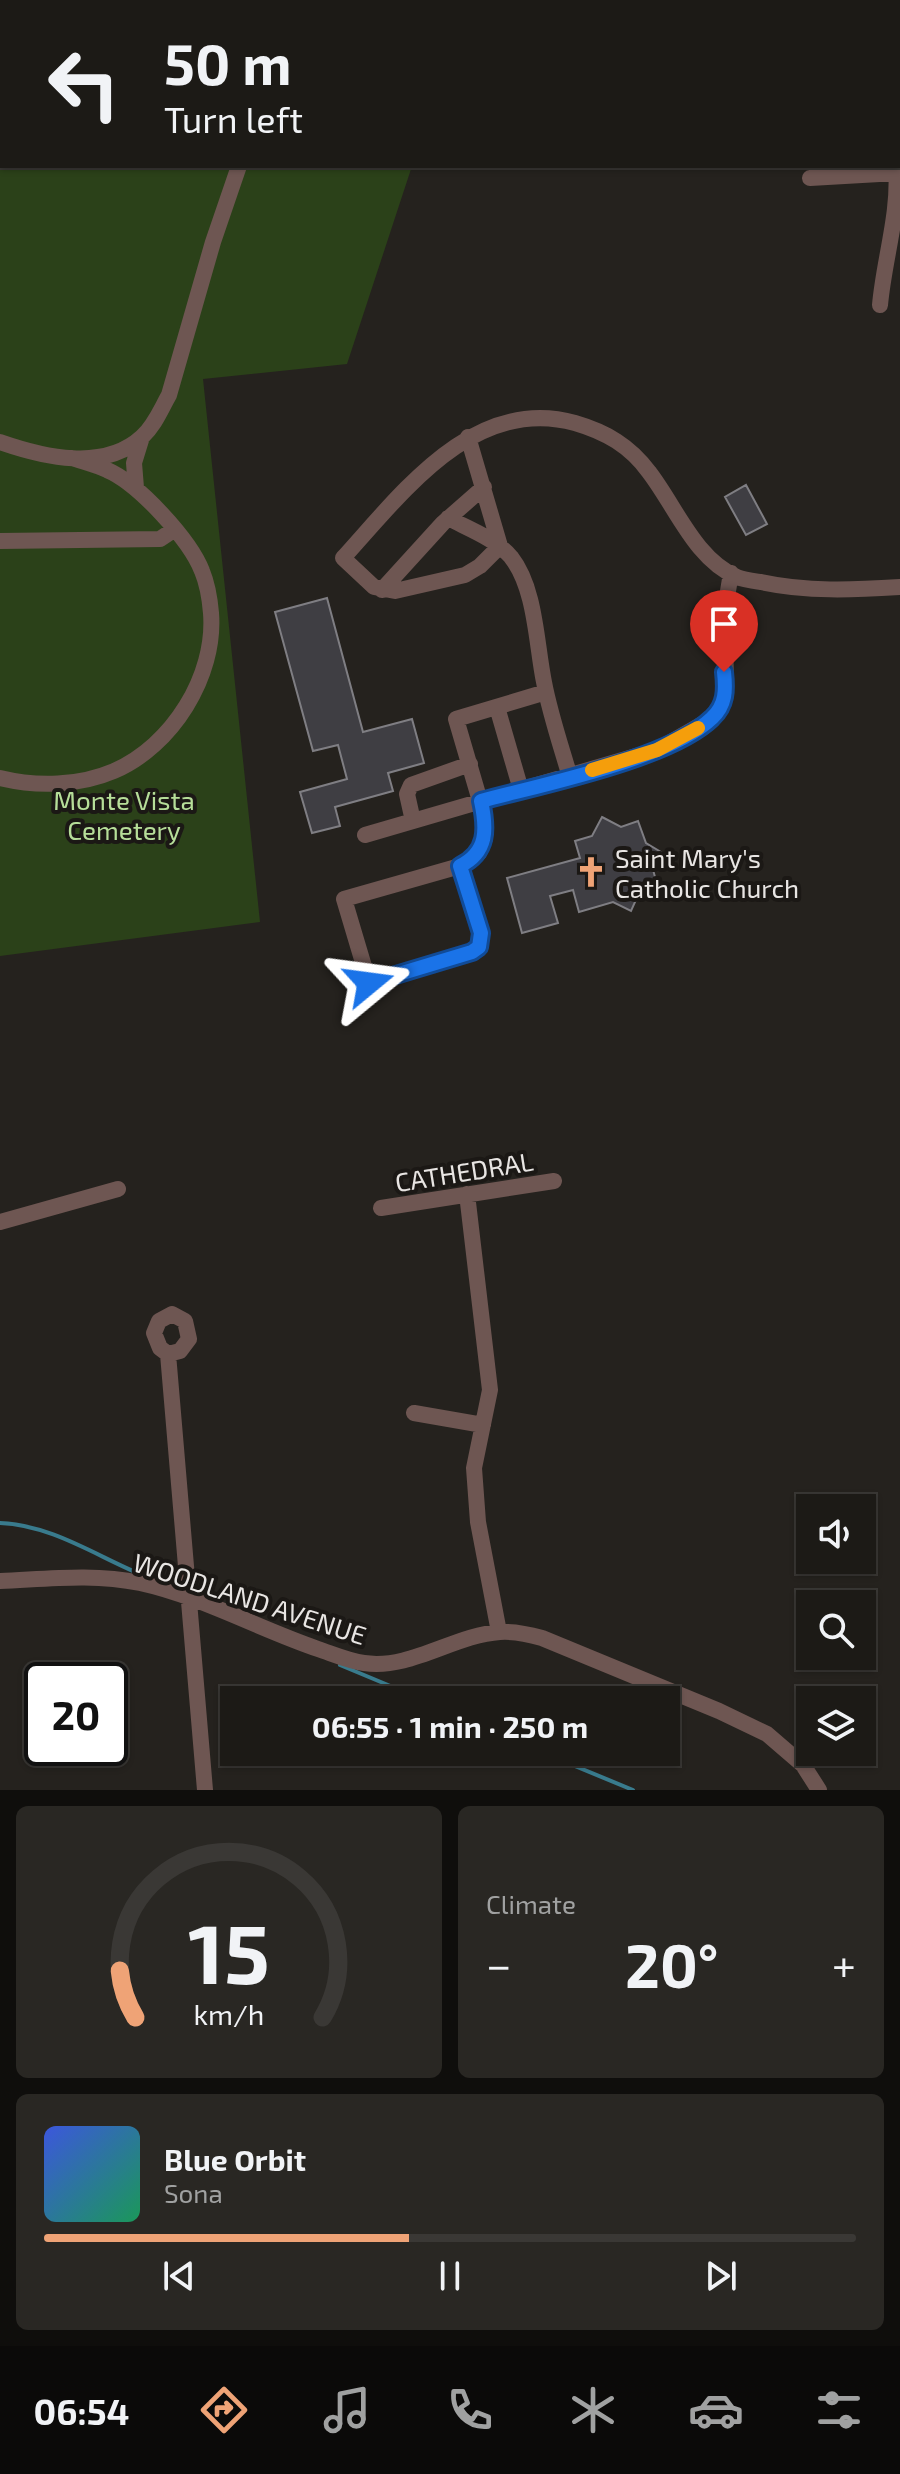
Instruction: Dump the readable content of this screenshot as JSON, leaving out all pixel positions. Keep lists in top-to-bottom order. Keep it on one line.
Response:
{"streets":{"street":["CATHEDRAL","WOODLAND AVENUE"]},"parks":["Monte Vista Cemetery"],"places":{"church":["Saint Mary's Catholic Church"]},"page":{"turn":["50 m","Turn left"],"limit":"20","trip":"06:55 · 1 min · 250 m","tile":"Climate","heat":["−","20°","+"],"song":["Blue Orbit","Sona"],"tabs":"06:54","gauge":["15","km/h"]}}
